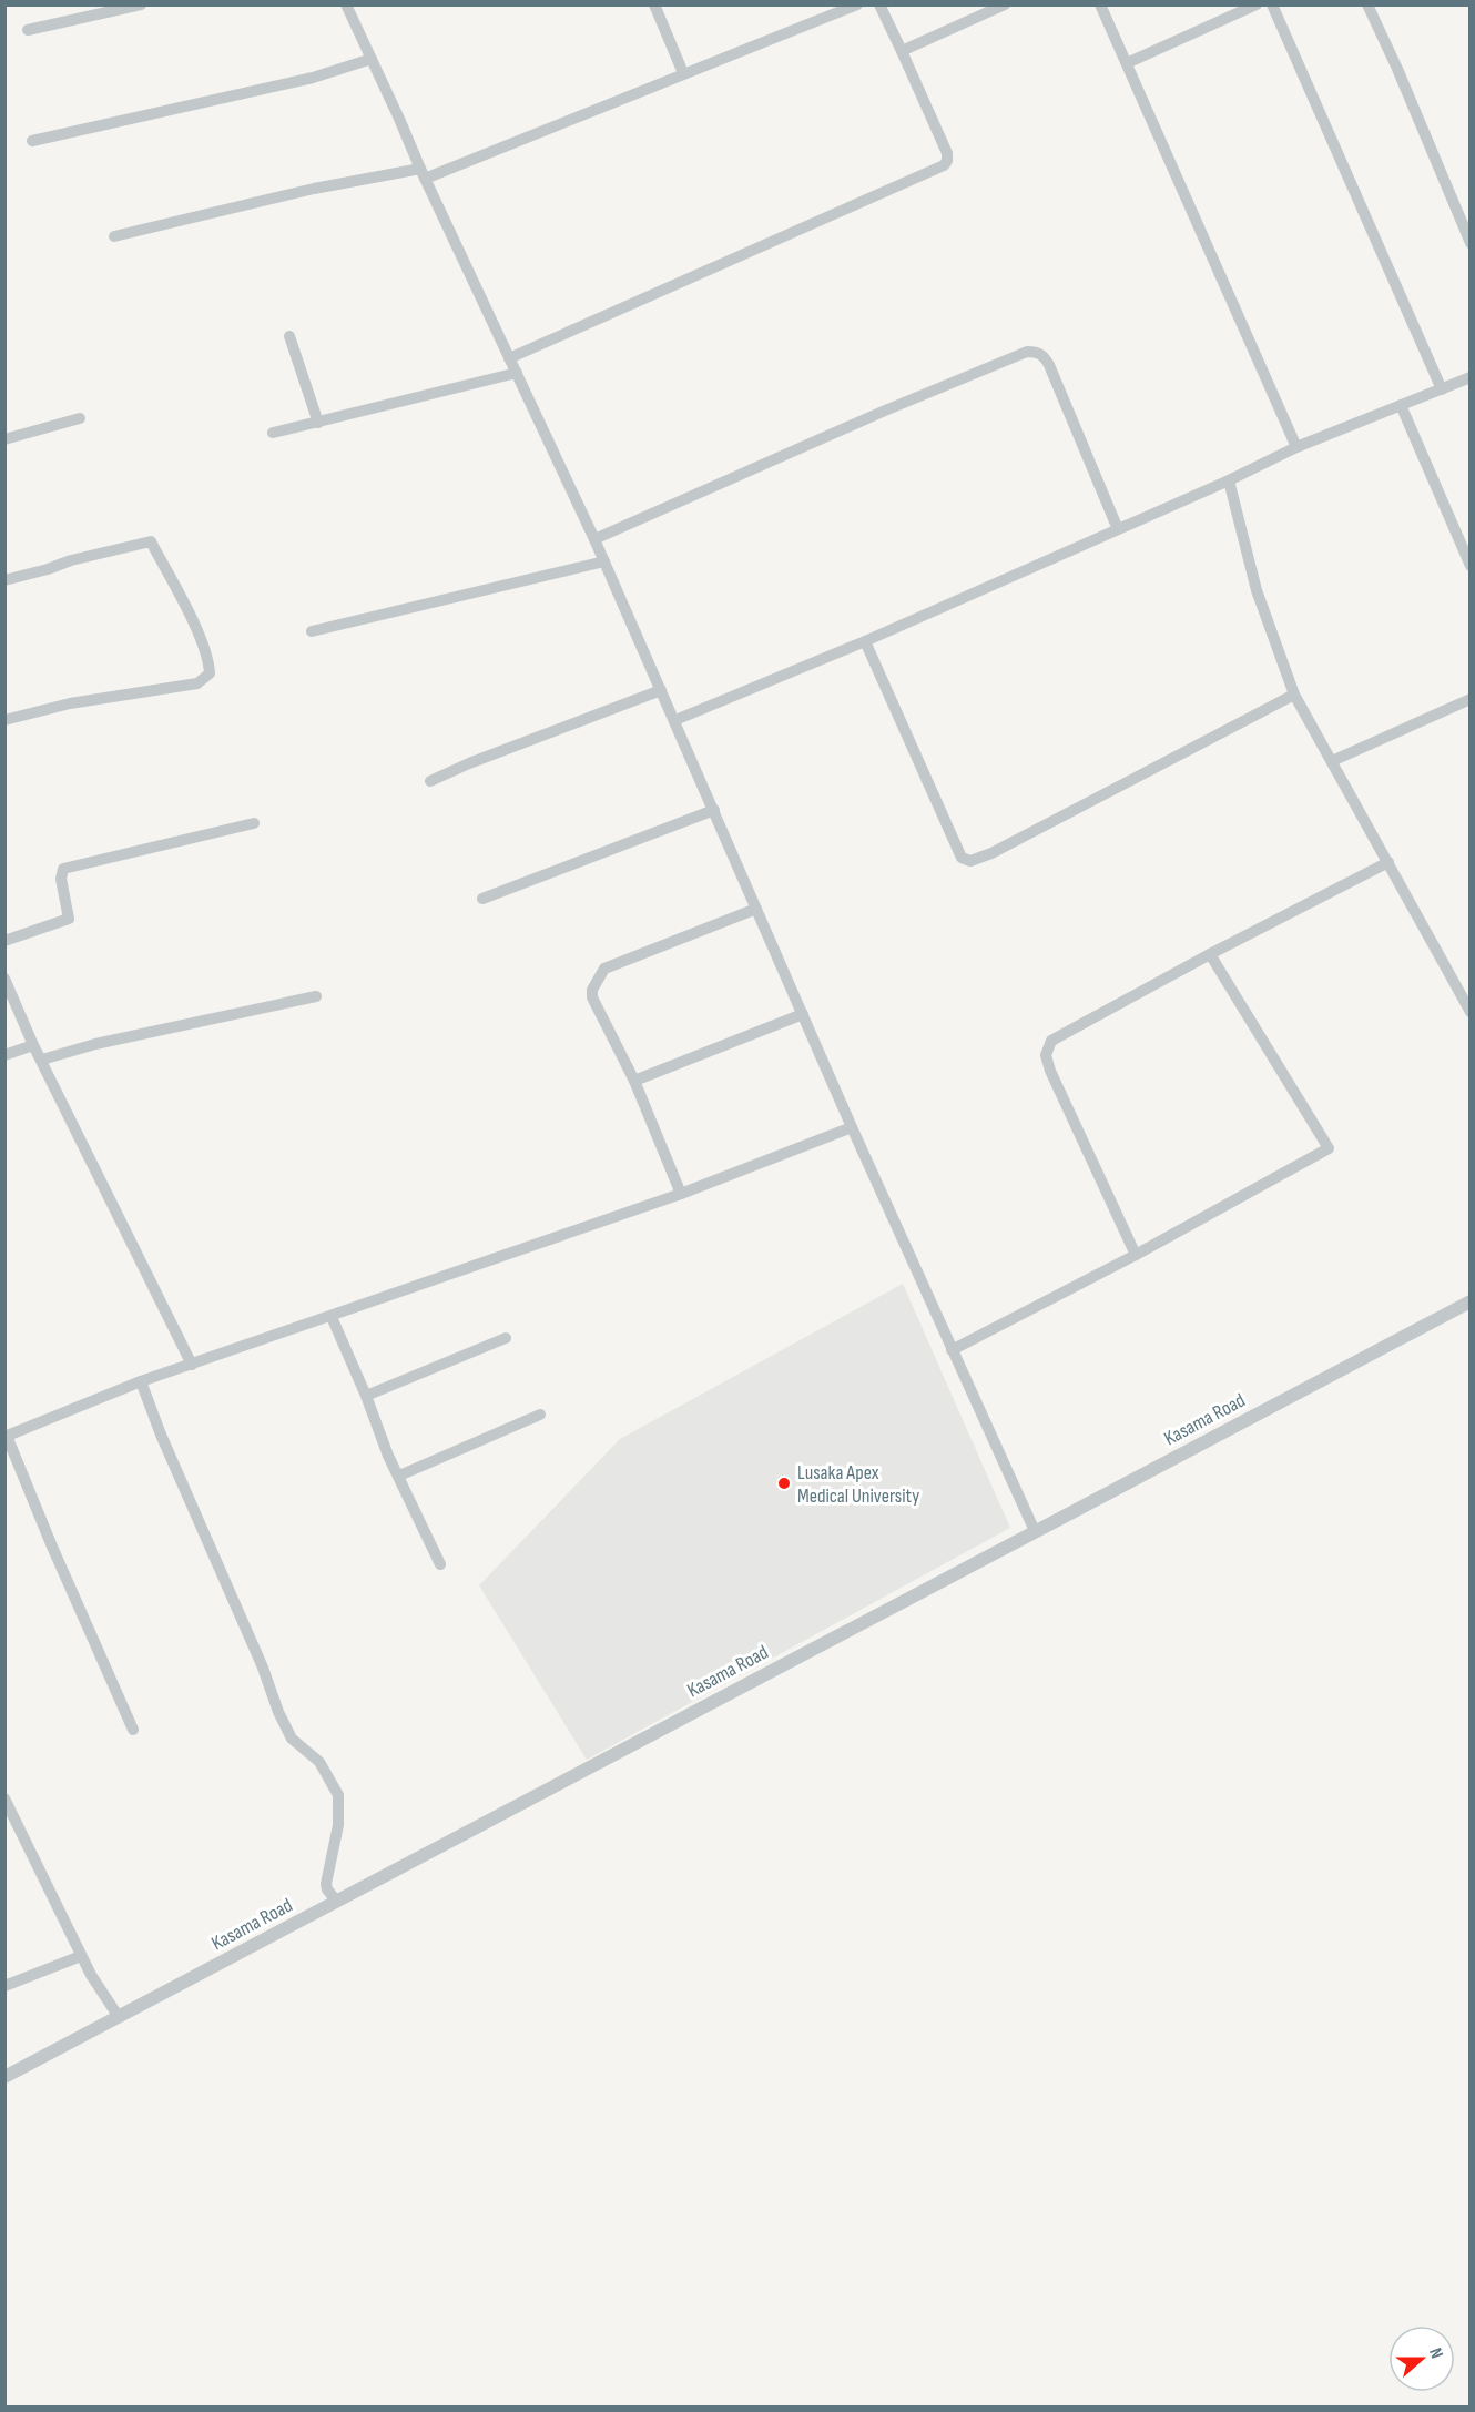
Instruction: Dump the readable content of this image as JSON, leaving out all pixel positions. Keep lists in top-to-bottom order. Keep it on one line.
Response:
{"streets":{"street":["Kasama Road"]},"places":["Lusaka Apex Medical University"],"north":"right"}
